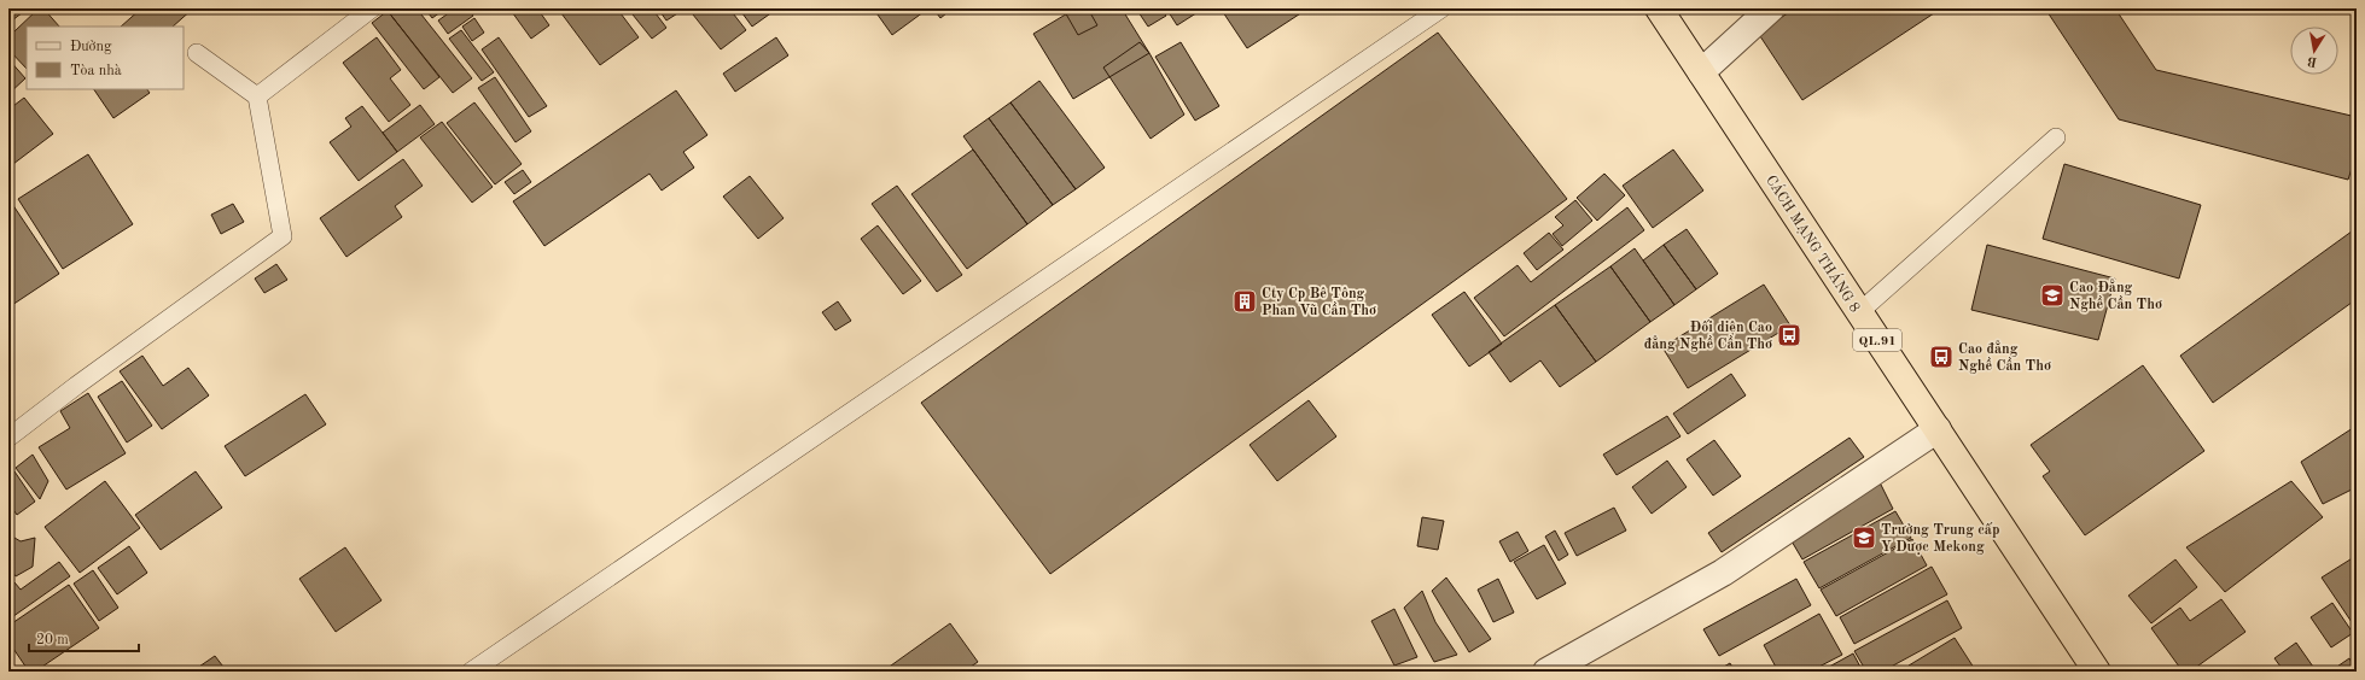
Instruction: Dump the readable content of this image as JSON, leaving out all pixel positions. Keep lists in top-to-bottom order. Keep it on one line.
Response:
{"streets":{"highway":["CÁCH MẠNG THÁNG 8","QL.91"]},"places":{"school or university":["Cao Đẳng Nghề Cần Thơ","Trường Trung cấp Y Dược Mekong"],"building":["Cty Cp Bê Tông Phan Vũ Cần Thơ"],"bus stop":["Đối diện Cao đẳng Nghề Cần Thơ","Cao đẳng Nghề Cần Thơ"]},"legend":["Đường","Tòa nhà"],"scale_bar":"20 m","north":"bottom"}
